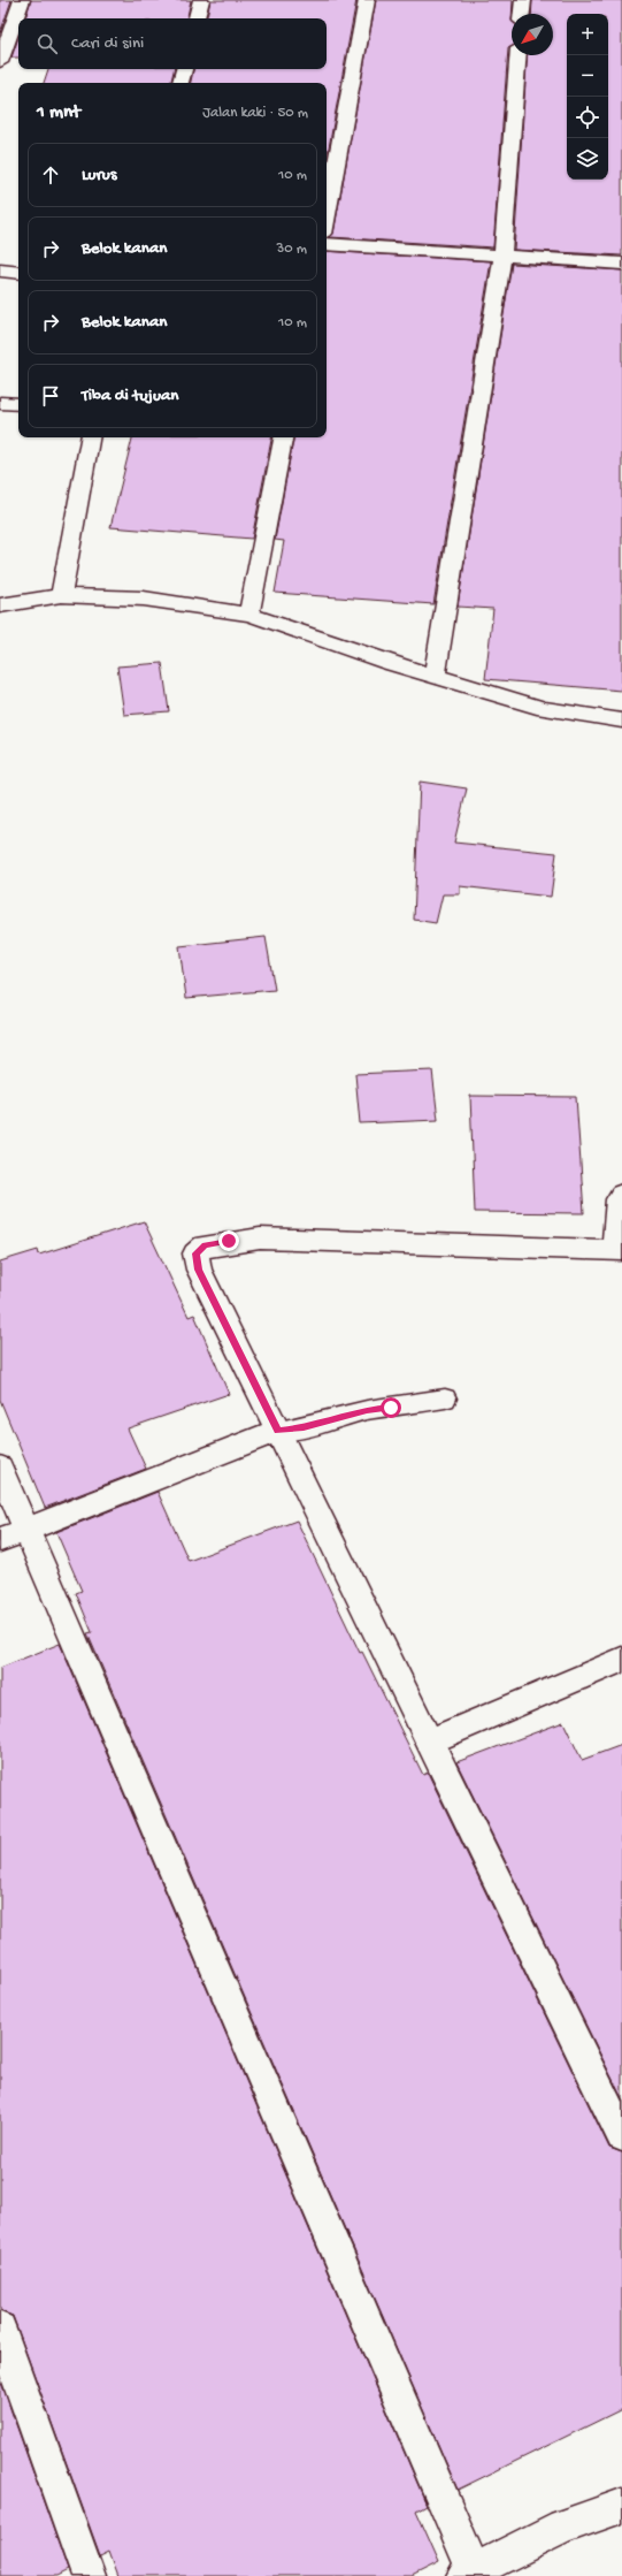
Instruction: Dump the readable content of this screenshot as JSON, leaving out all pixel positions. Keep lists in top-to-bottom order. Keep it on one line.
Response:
{"north":"bottom left","page":{"map_buttons":["+","−"],"search":"Cari di sini","heading":["1 mnt","Jalan kaki · 50 m"],"list":[["Lurus","10 m"],["Belok kanan","30 m"],["Belok kanan","10 m"],"Tiba di tujuan"]}}
